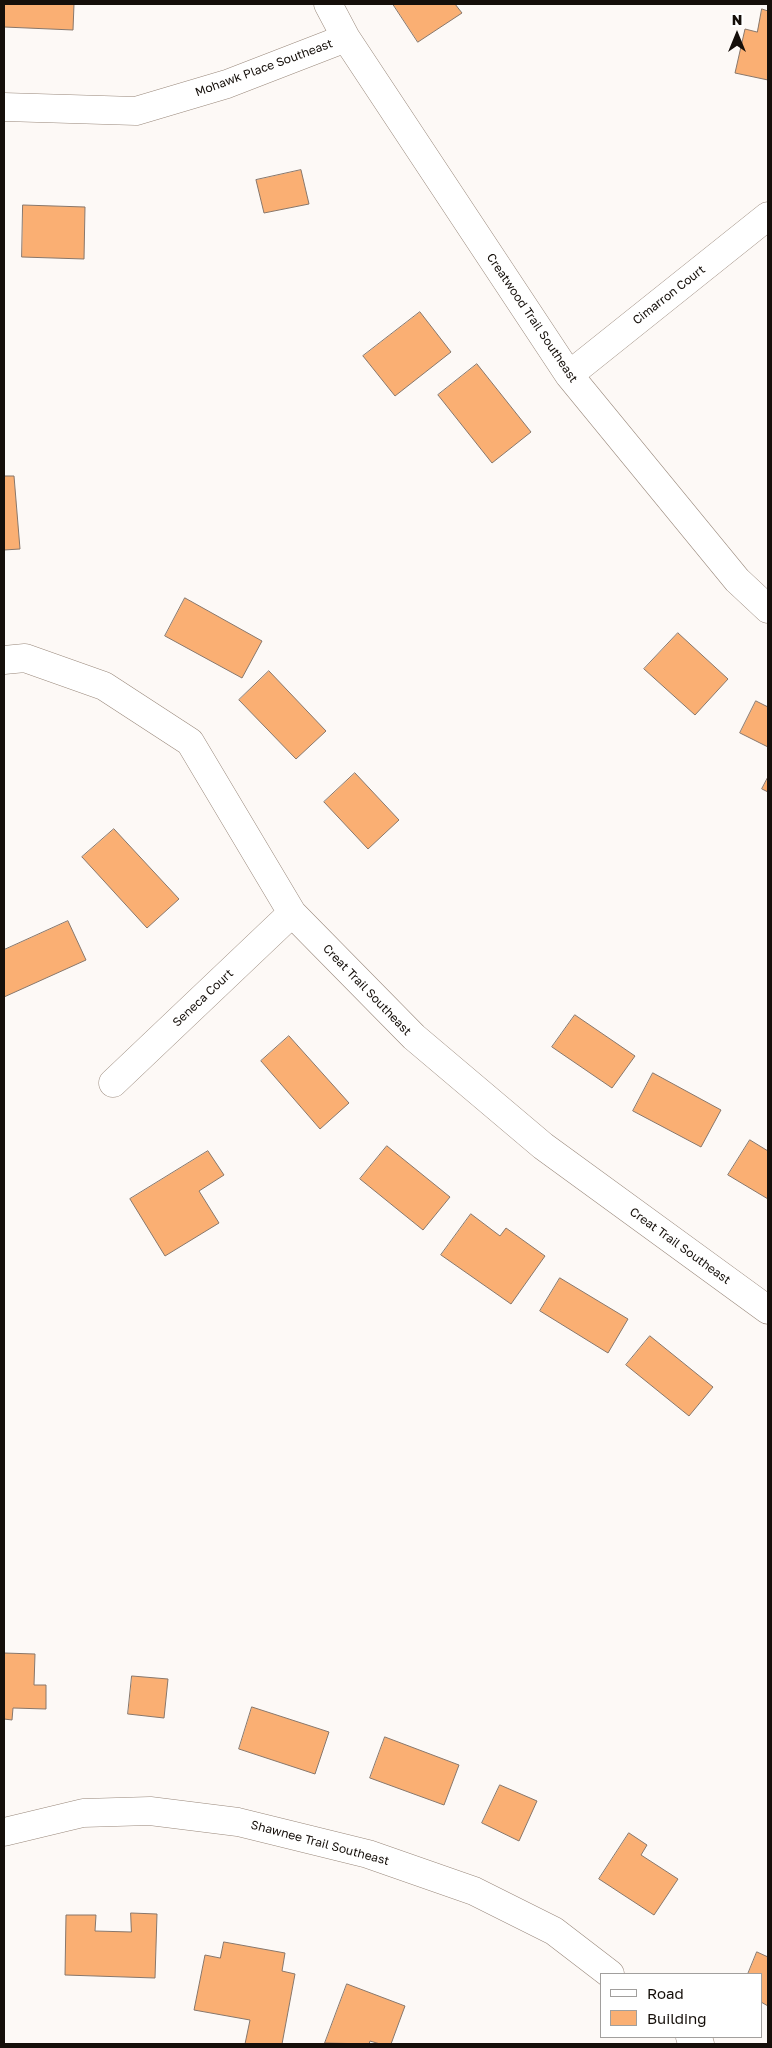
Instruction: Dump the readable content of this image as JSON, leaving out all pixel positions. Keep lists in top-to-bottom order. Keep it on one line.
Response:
{"streets":{"street":["Mohawk Place Southeast","Cimarron Court","Creatwood Trail Southeast","Creat Trail Southeast","Seneca Court","Shawnee Trail Southeast"]},"crossings":[["Mohawk Place Southeast","Creatwood Trail Southeast"],["Cimarron Court","Creatwood Trail Southeast"],["Creat Trail Southeast","Seneca Court"]],"legend":["Road","Building"],"north":"top"}
